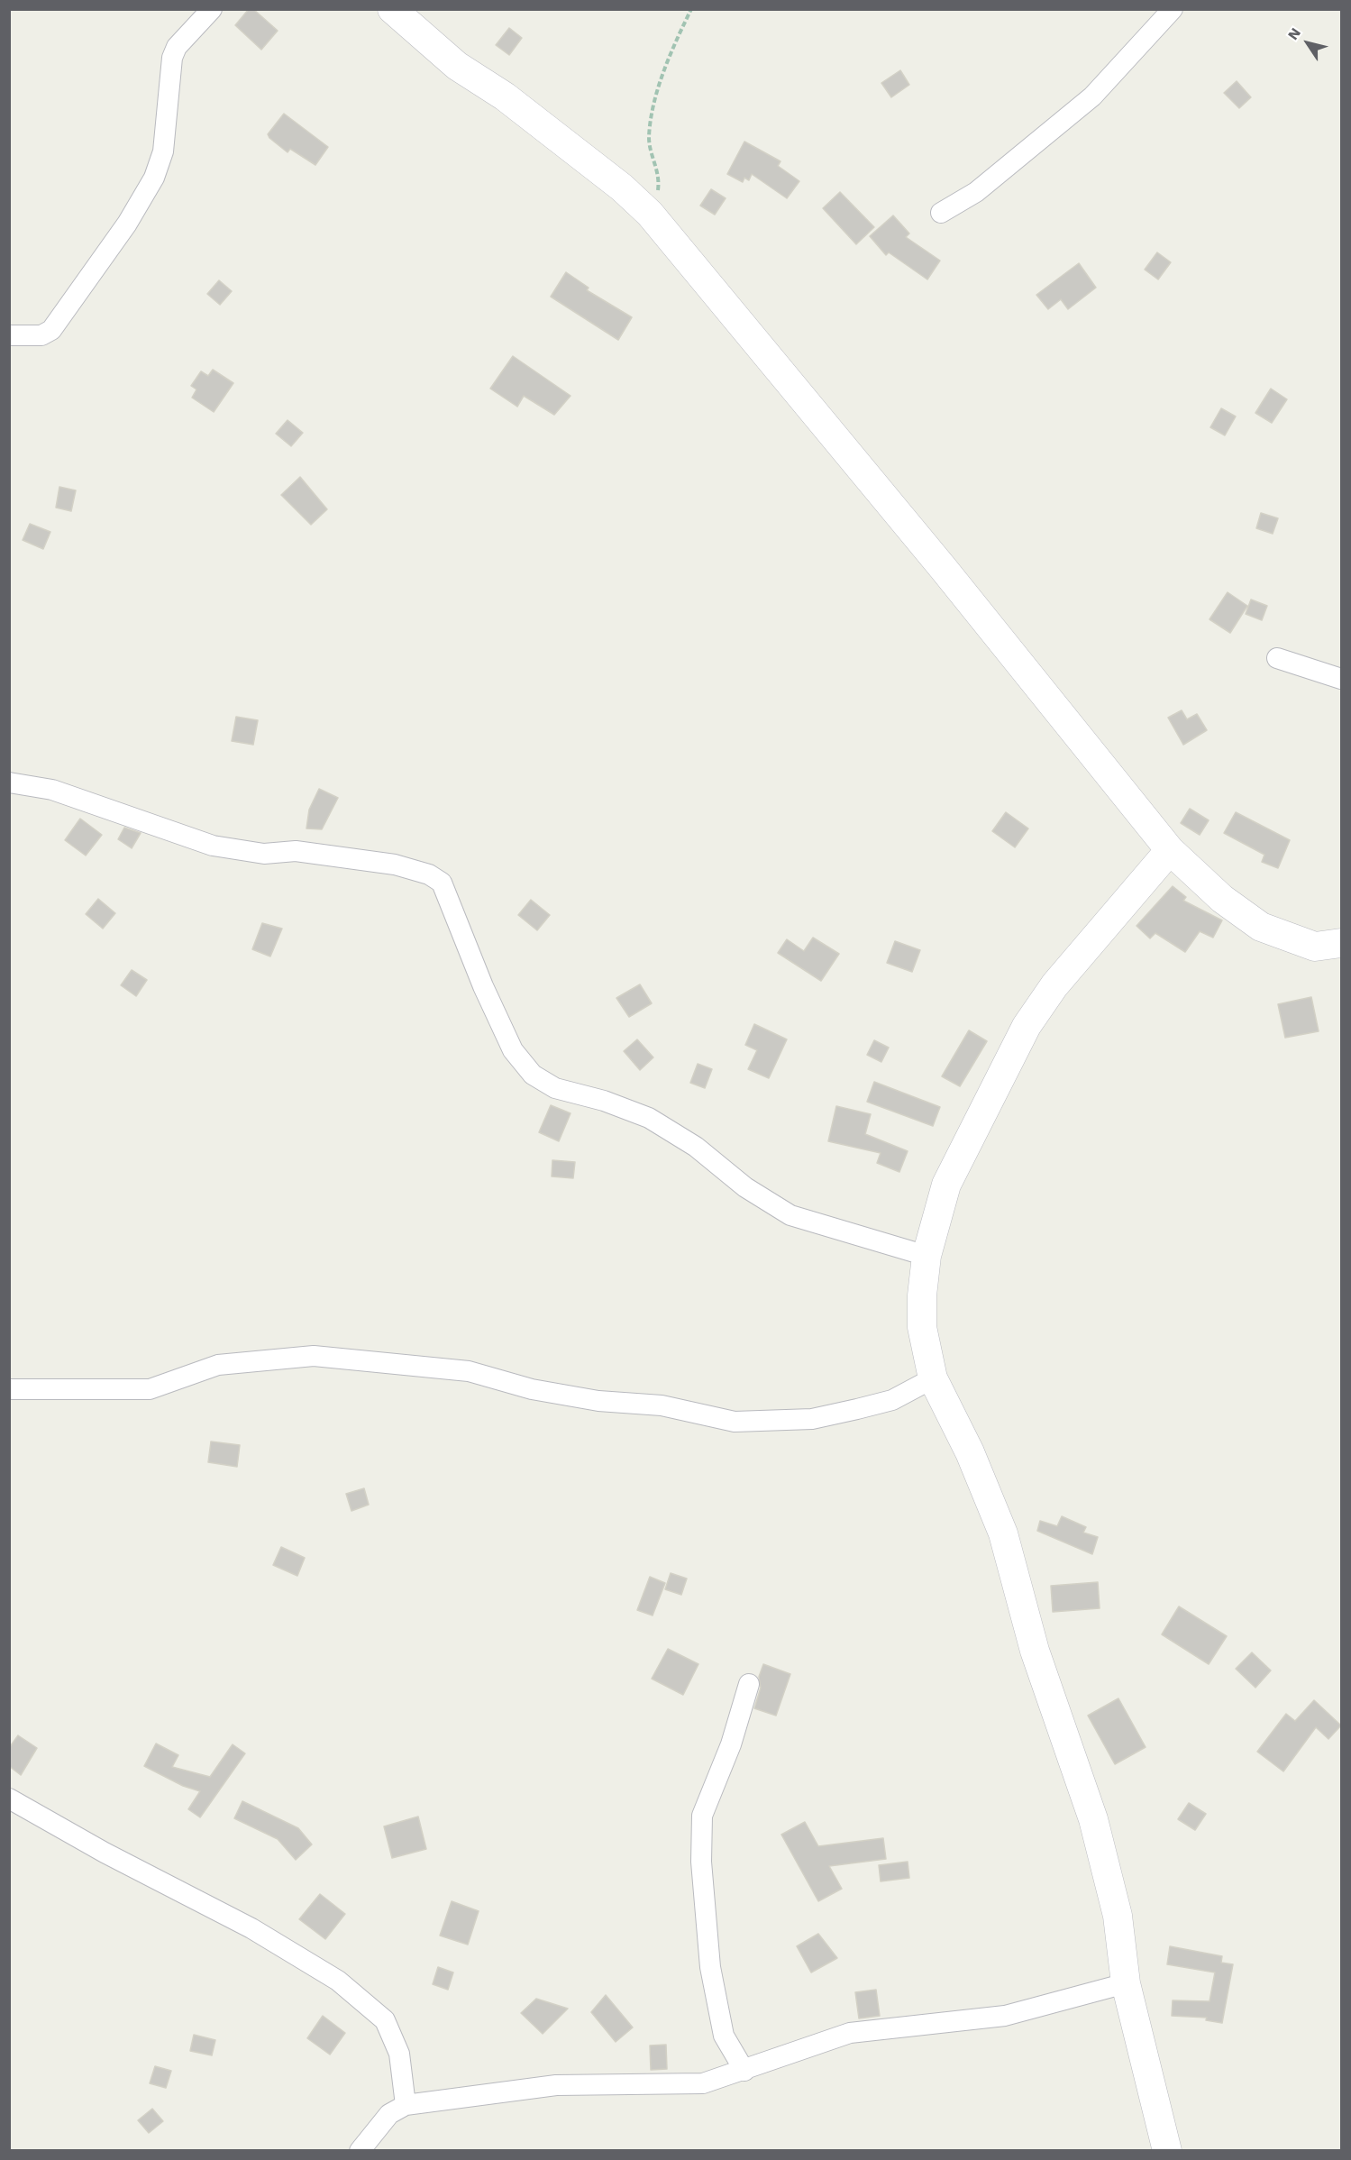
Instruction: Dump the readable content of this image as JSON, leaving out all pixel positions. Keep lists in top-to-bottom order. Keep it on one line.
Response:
{"north":"top left"}
